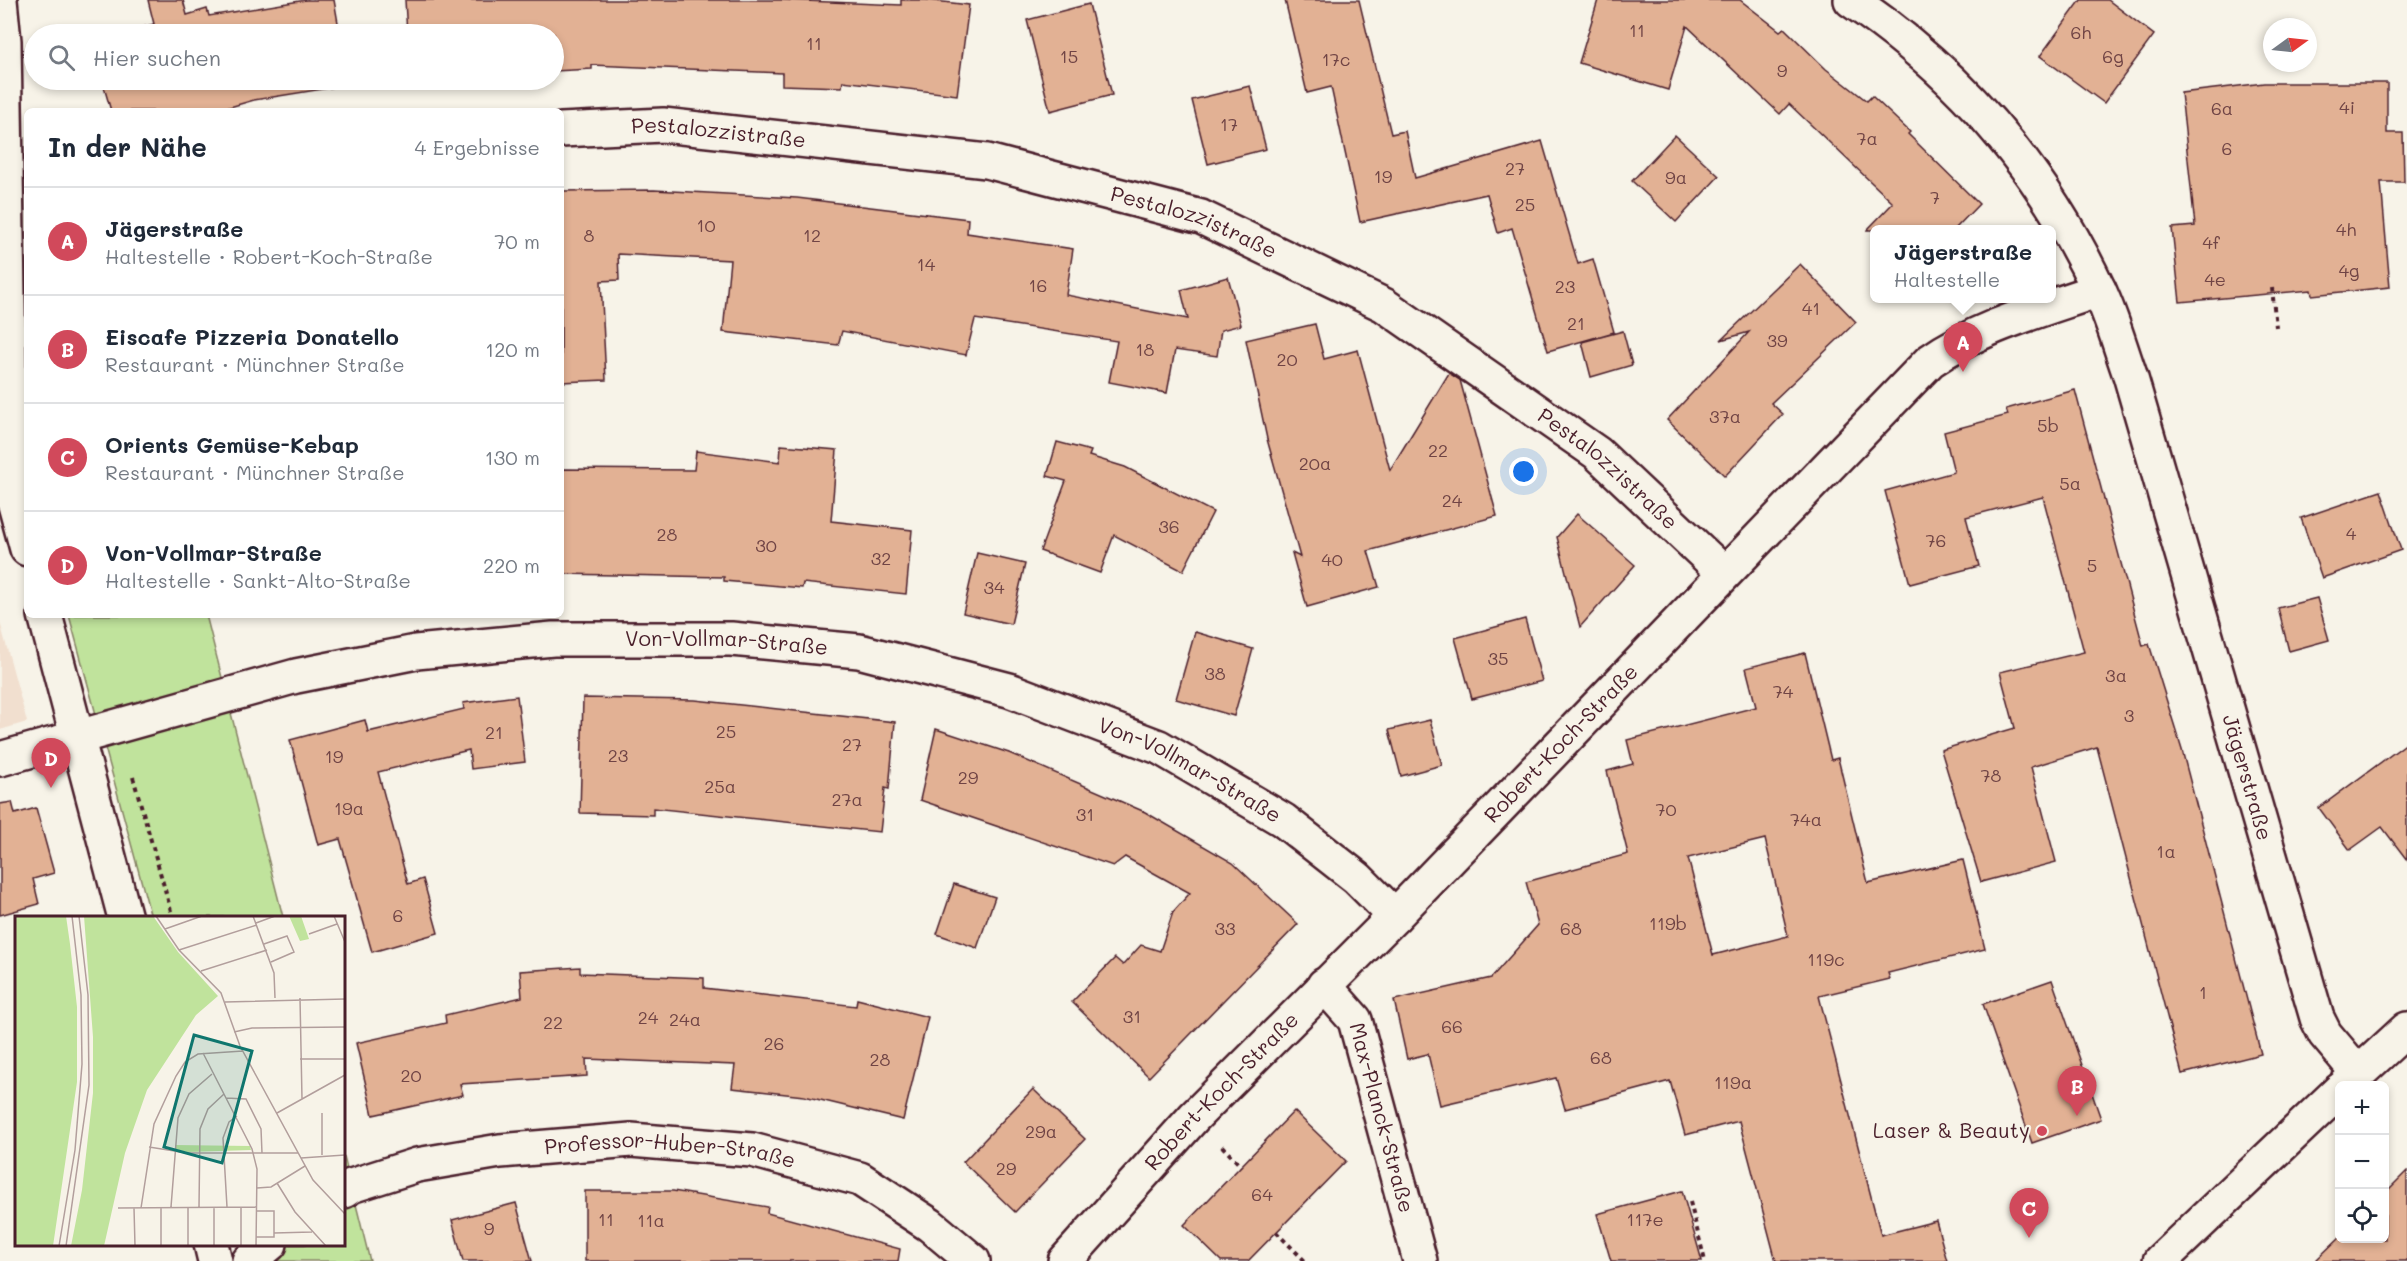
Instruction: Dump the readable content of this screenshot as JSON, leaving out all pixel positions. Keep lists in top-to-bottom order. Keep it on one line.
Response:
{"streets":{"street":["Pestalozzistraße","Von-Vollmar-Straße","Robert-Koch-Straße","Jägerstraße","Max-Planck-Straße","Professor-Huber-Straße"]},"crossings":[["Pestalozzistraße","Robert-Koch-Straße"],["Von-Vollmar-Straße","Robert-Koch-Straße"],["Robert-Koch-Straße","Jägerstraße"],["Robert-Koch-Straße","Max-Planck-Straße"]],"places":["Laser & Beauty"],"house_numbers":["11","6h","11","15","6g","17c","9","4i","6a","17","7a","6","27","19","9a","7","25","10","4h","8","12","4f","14","4g","4e","16","23","41","21","39","18","20","37a","5b","22","20a","5a","24","36","4","28","76","30","32","40","5","34","35","38","3a","74","3","25","21","27","23","19","78","29","25a","27a","19a","70","31","74a","1a","6","119b","33","68","119c","1","31","24","24a","22","66","26","68","28","20","119a","29a","29","64","11","117e","11a","9"],"north":"right","page":{"search":"Hier suchen","heading":["In der Nähe","4 Ergebnisse"],"list":[{"mark":"A","name":"Jägerstraße","note":"Haltestelle · Robert-Koch-Straße","value":"70 m"},{"mark":"B","name":"Eiscafe Pizzeria Donatello","note":"Restaurant · Münchner Straße","value":"120 m"},{"mark":"C","name":"Orients Gemüse-Kebap","note":"Restaurant · Münchner Straße","value":"130 m"},{"mark":"D","name":"Von-Vollmar-Straße","note":"Haltestelle · Sankt-Alto-Straße","value":"220 m"}],"popup":["Jägerstraße","Haltestelle"],"pins":["A","D","B","C"],"map_buttons":["+","−"]}}
